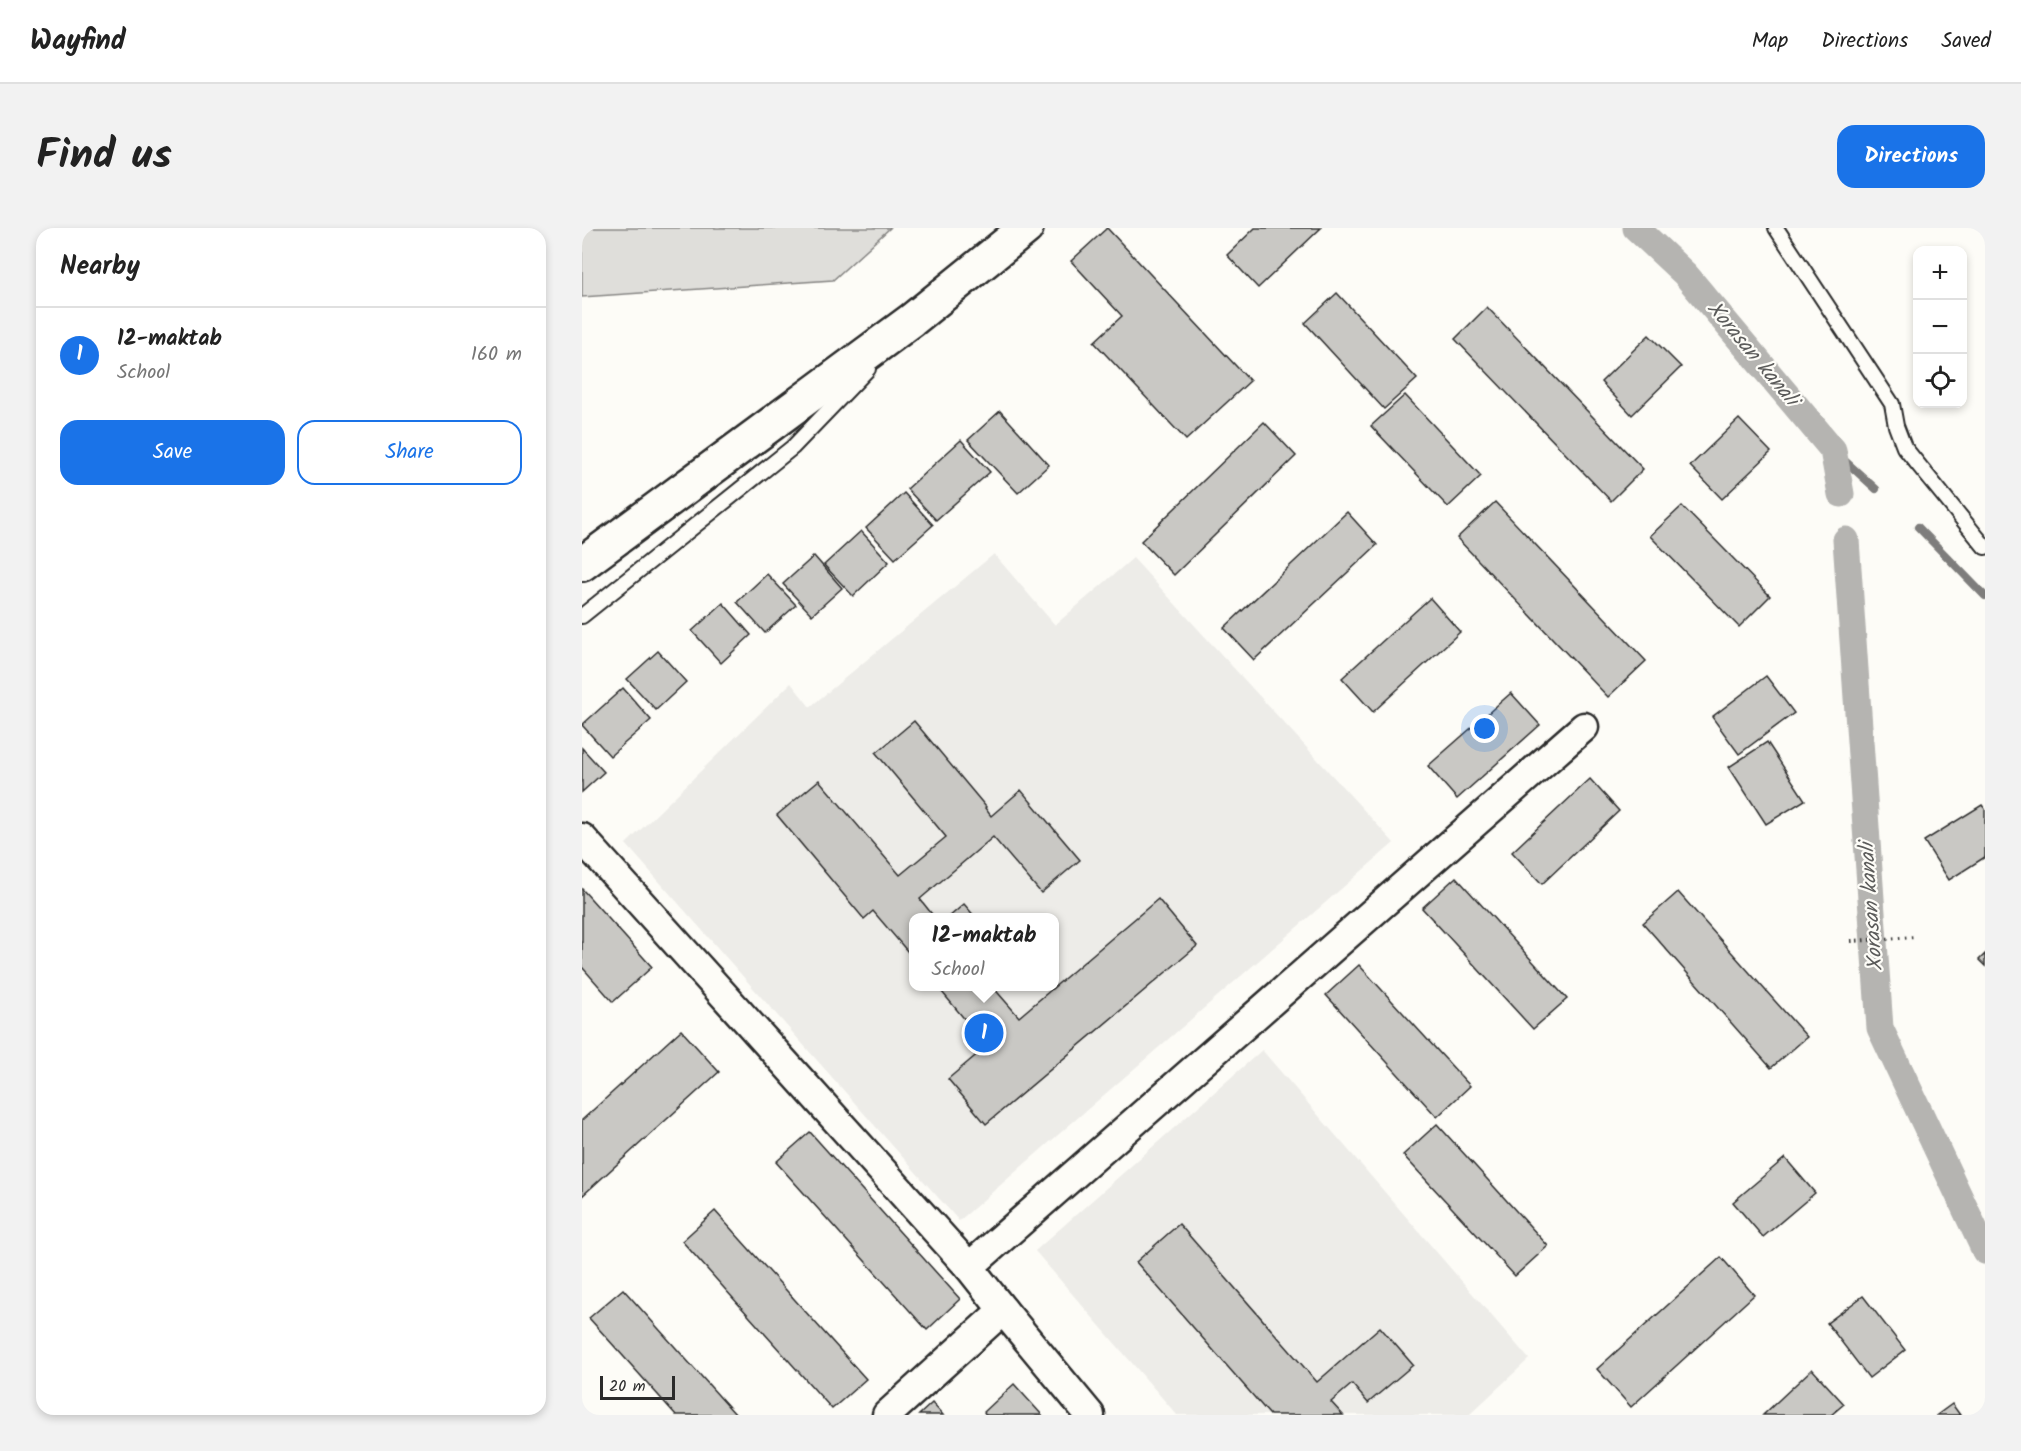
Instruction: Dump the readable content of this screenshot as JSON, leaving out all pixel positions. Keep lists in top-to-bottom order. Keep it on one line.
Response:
{"water":["Xorasan kanali"],"scale_bar":"20 m","page":{"header":"Wayfind","nav":["Map","Directions","Saved"],"title":"Find us","buttons":["Directions",["Save","Share"]],"heading":"Nearby","map_buttons":["+","−"],"list":[{"mark":"1","name":"12-maktab","note":"School","value":"160 m"}],"popup":["12-maktab","School"],"pins":"1","scale":"20 m"}}
